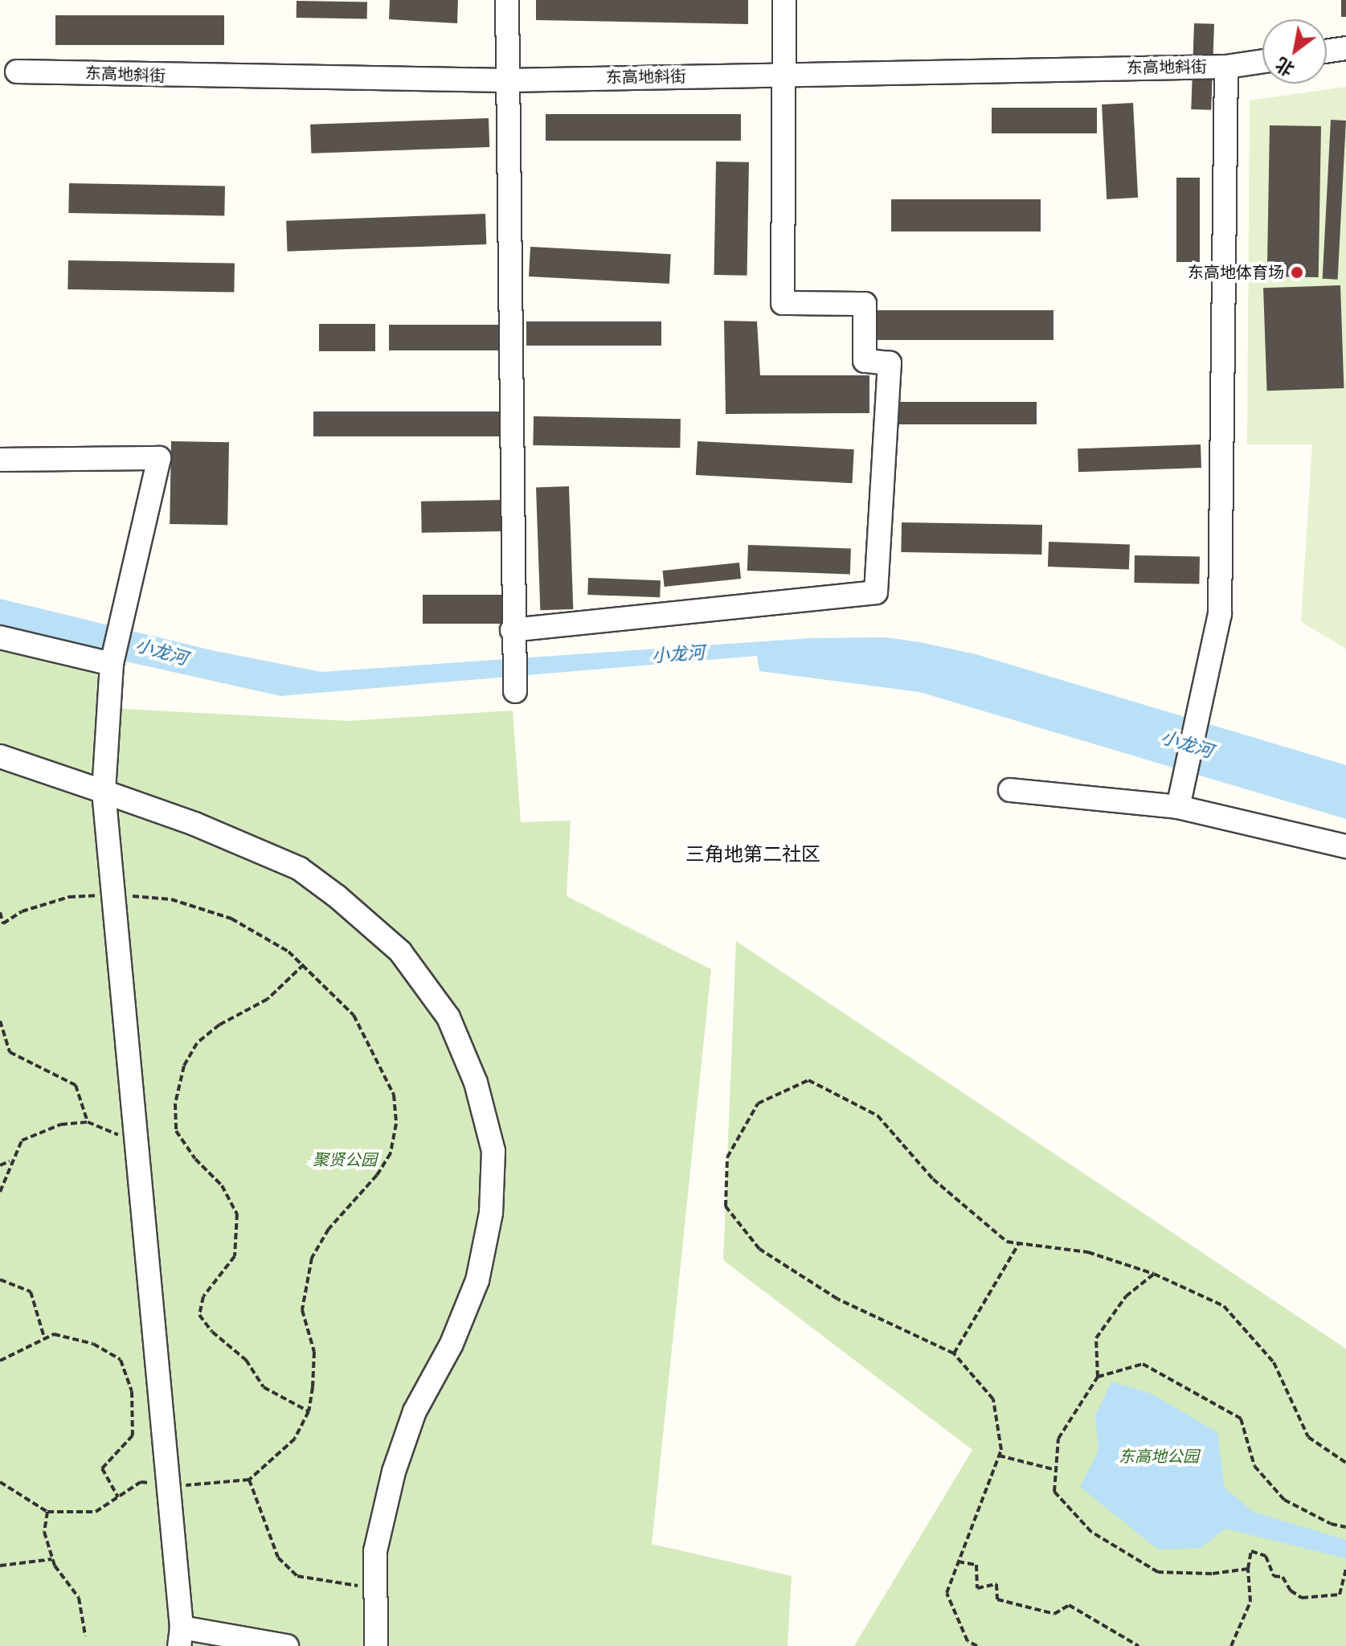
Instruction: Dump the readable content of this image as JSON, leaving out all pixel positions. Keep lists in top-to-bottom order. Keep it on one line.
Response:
{"streets":{"street":["东高地斜街"]},"districts":["三角地第二社区"],"water":["小龙河"],"parks":["聚贤公园","东高地公园"],"places":["东高地体育场"],"north":"bottom left"}
